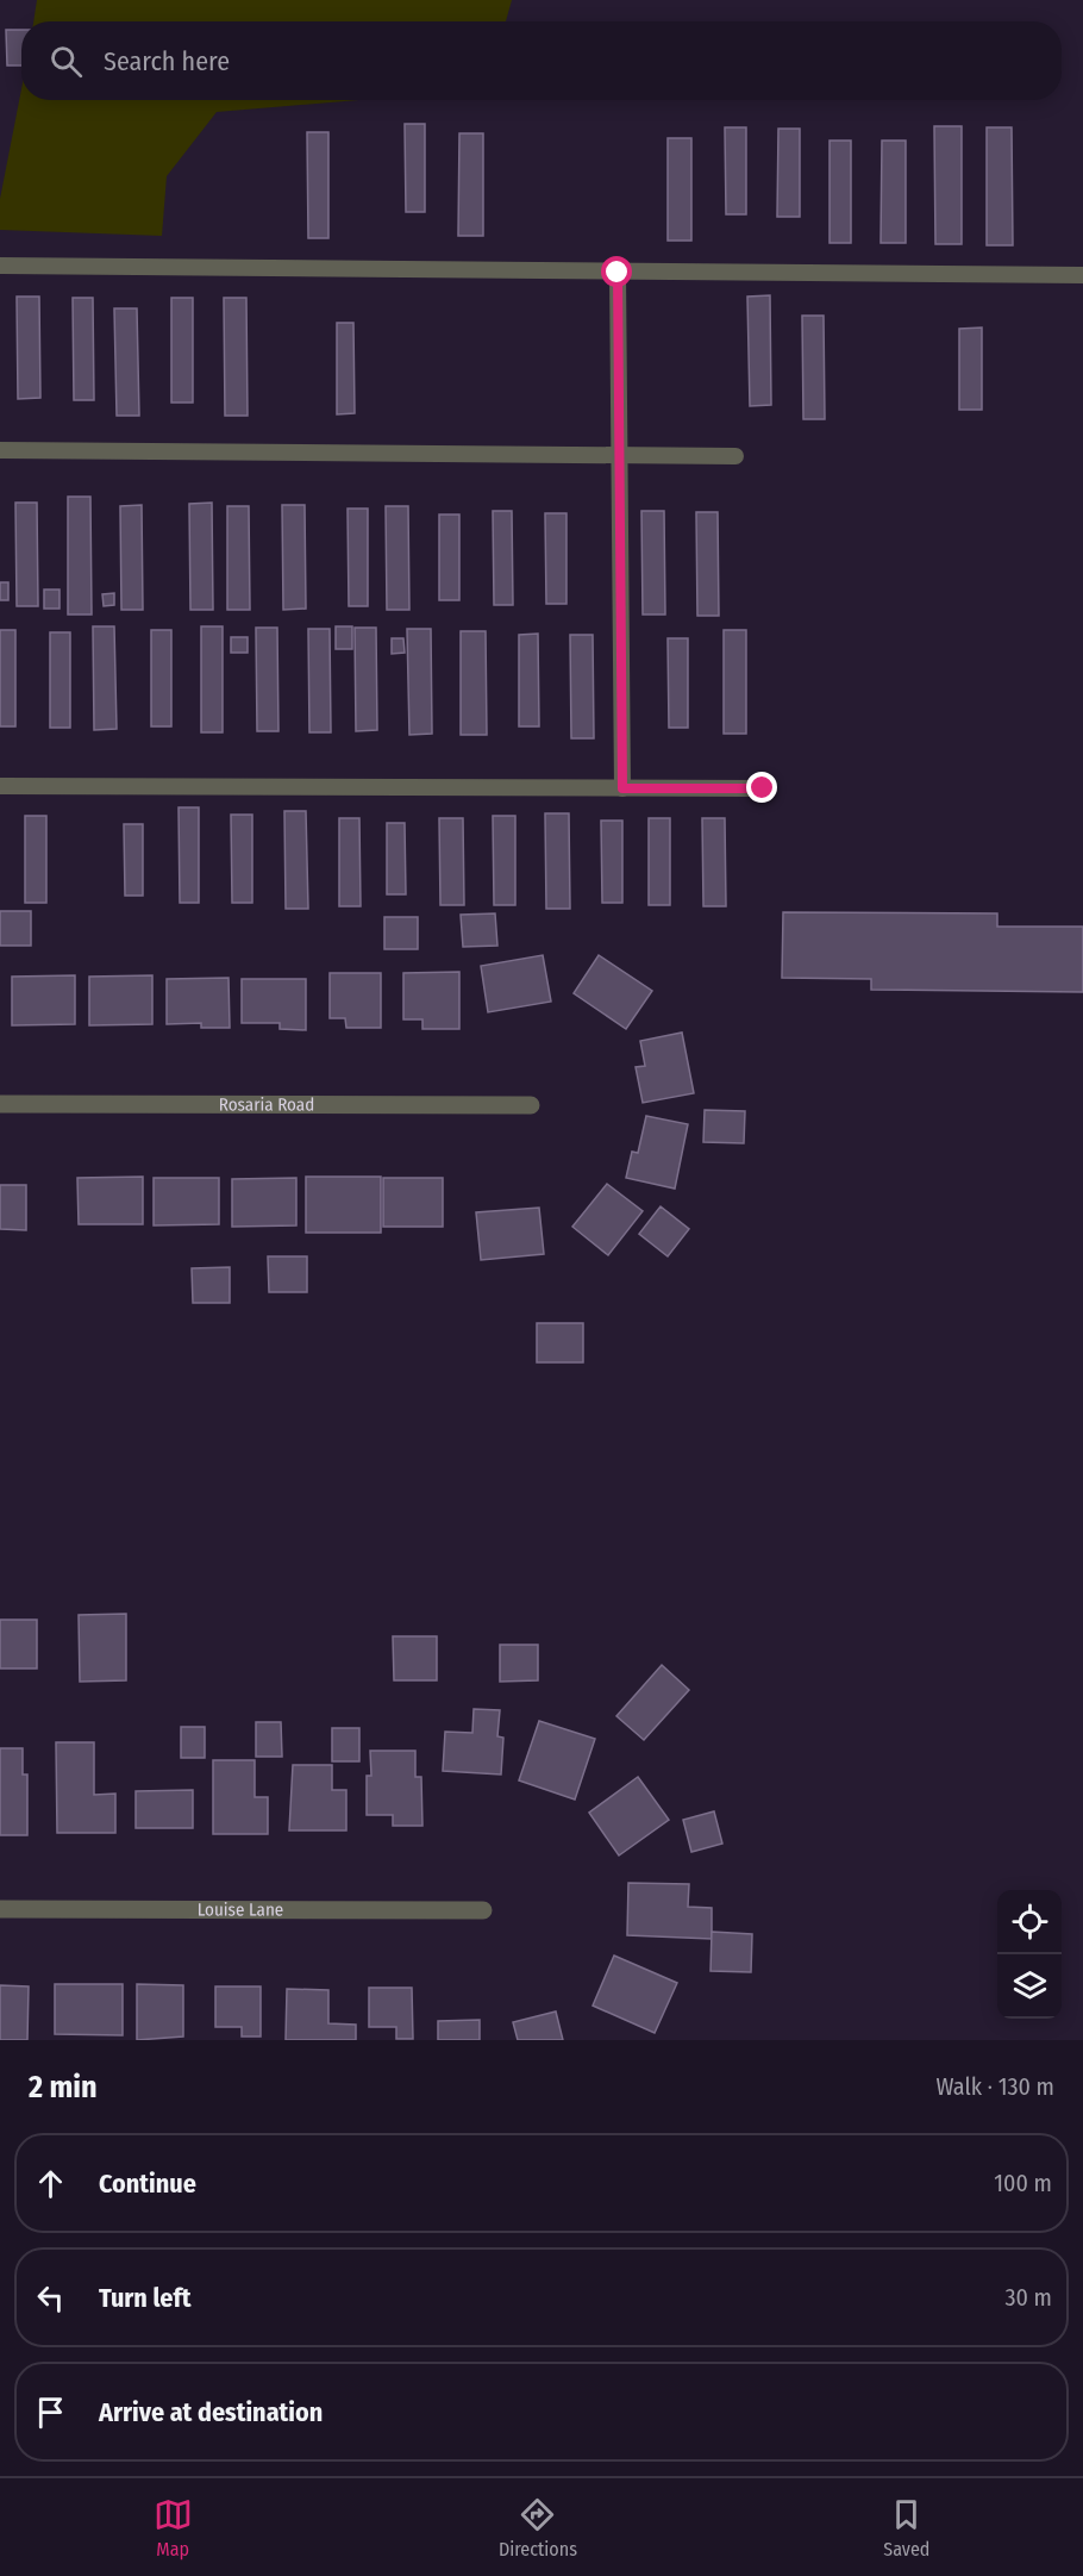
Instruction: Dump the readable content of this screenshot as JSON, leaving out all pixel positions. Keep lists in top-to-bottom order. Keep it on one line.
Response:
{"streets":{"street":["Rosaria Road","Louise Lane"]},"page":{"search":"Search here","heading":["2 min","Walk · 130 m"],"list":[["Continue","100 m"],["Turn left","30 m"],"Arrive at destination"],"nav":["Map","Directions","Saved"]}}
